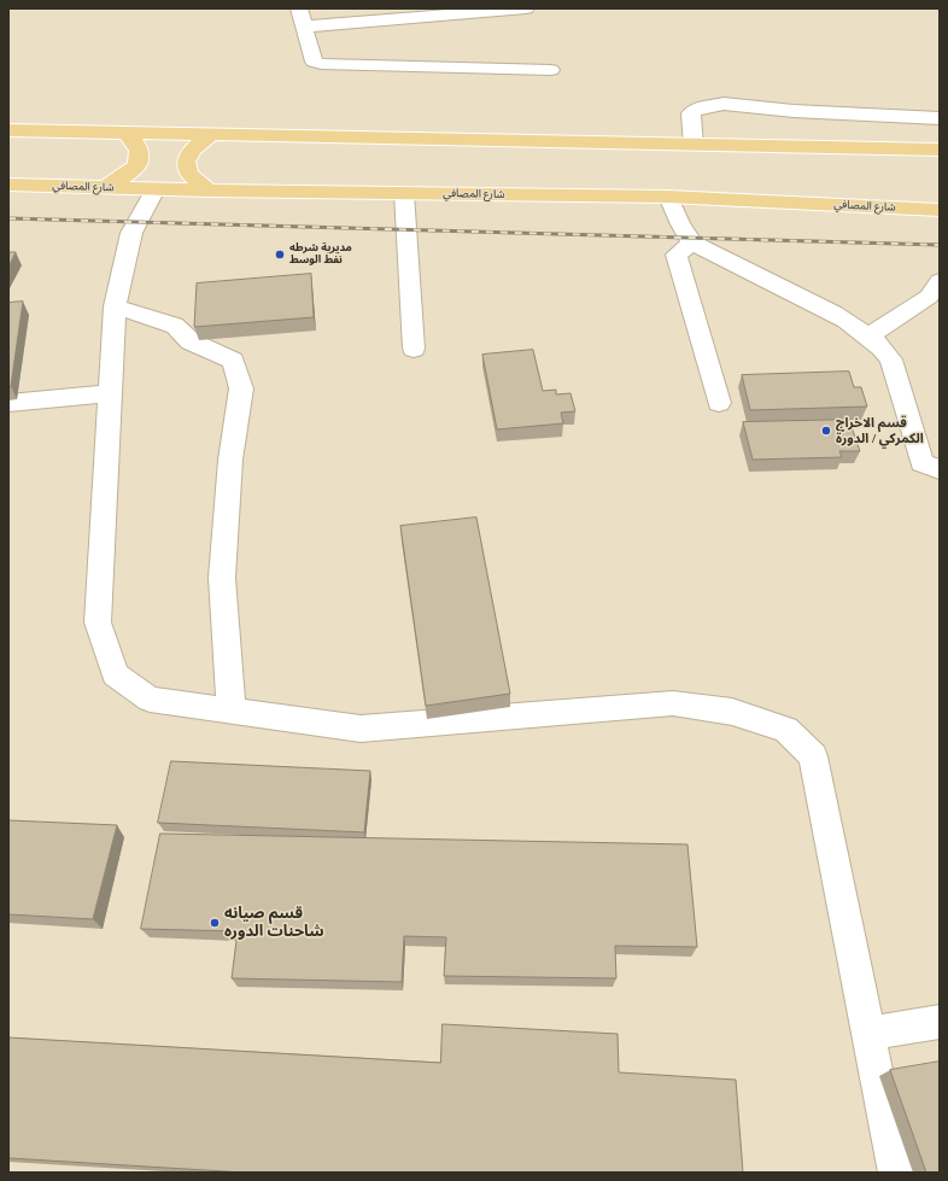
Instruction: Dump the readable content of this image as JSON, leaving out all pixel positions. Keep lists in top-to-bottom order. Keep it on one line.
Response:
{"streets":{"main road":["شارع المصافي"]},"places":["مديرية شرطه نفط الوسط","قسم الاخراج الكمركي / الدورة","قسم صيانه شاحنات الدوره"]}
